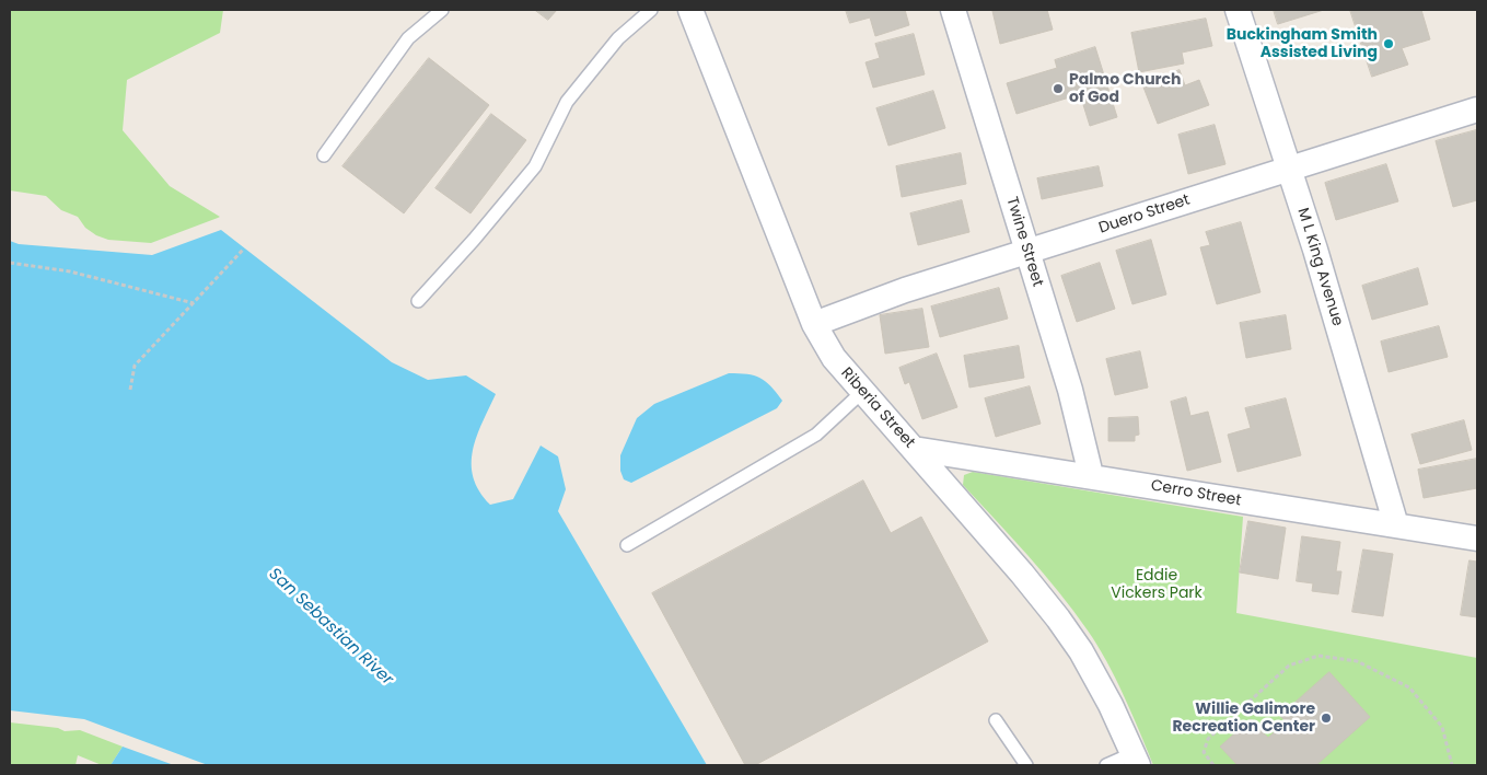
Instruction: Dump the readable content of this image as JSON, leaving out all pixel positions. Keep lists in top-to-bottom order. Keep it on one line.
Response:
{"streets":{"street":["Duero Street","Twine Street","M L King Avenue","Riberia Street","Cerro Street"]},"crossings":[["Duero Street","Twine Street"],["Duero Street","M L King Avenue"],["Duero Street","Riberia Street"],["Twine Street","Cerro Street"],["M L King Avenue","Cerro Street"],["Riberia Street","Cerro Street"]],"water":["San Sebastian River"],"parks":["Eddie Vickers Park"],"places":["Buckingham Smith Assisted Living","Palmo Church of God","Willie Galimore Recreation Center"]}
